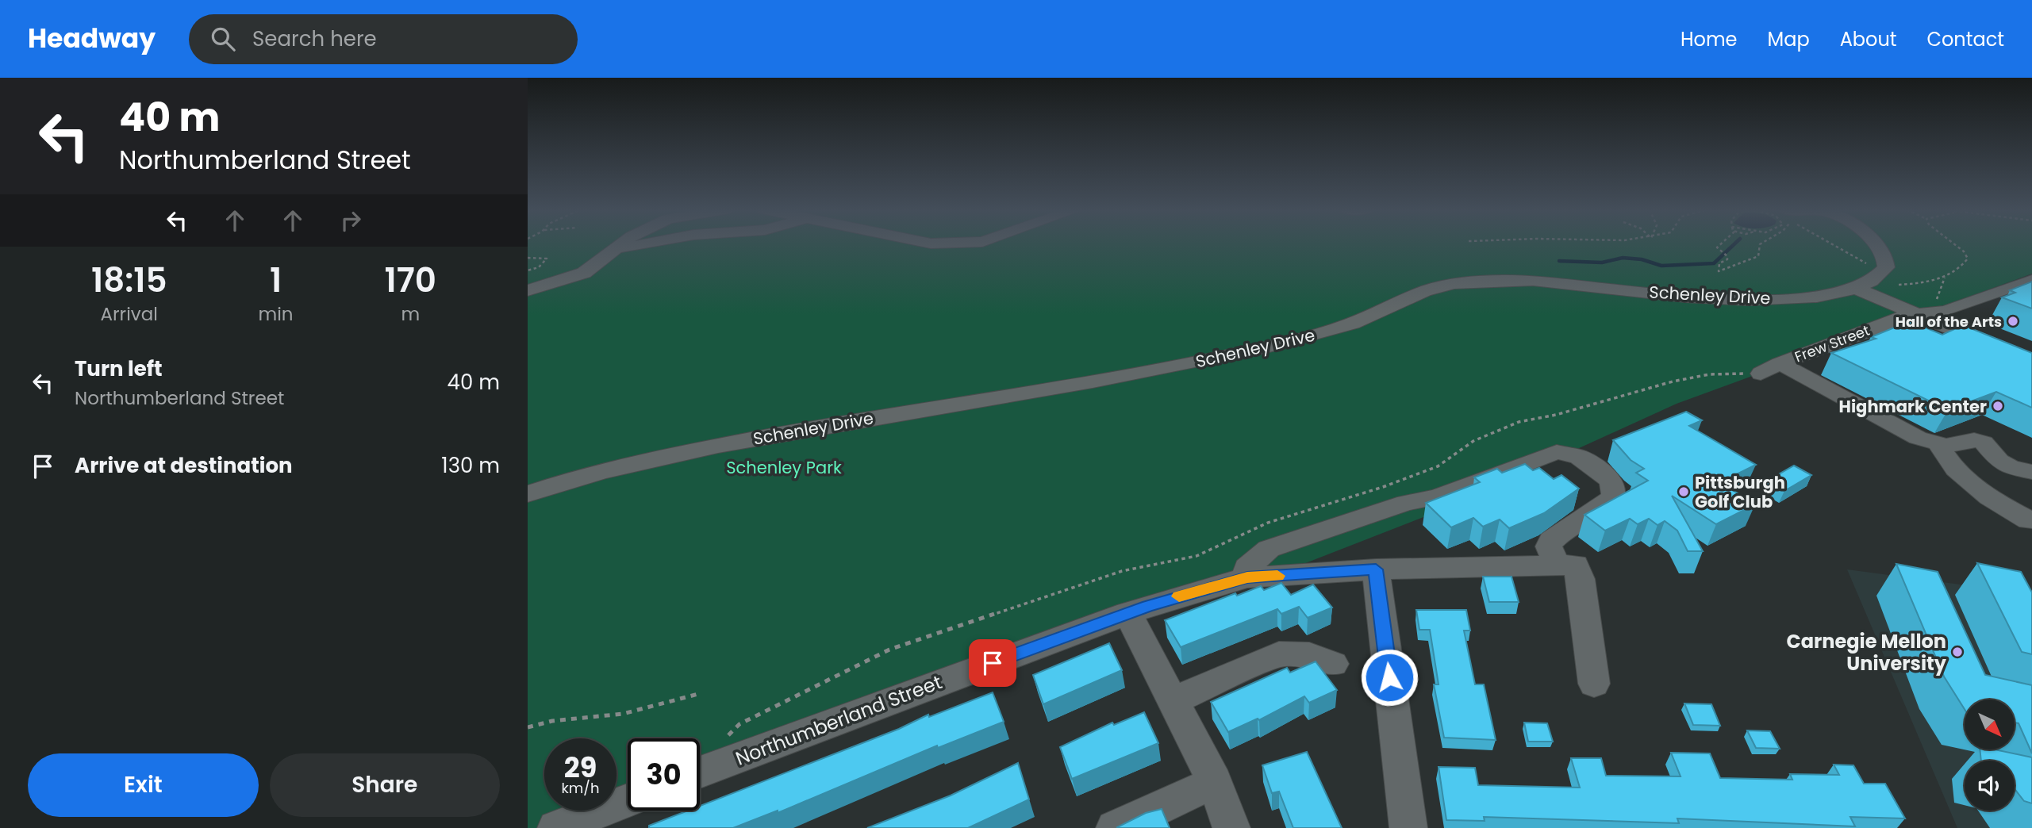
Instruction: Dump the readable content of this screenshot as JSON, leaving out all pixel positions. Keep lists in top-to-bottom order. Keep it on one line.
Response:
{"streets":{"street":["Schenley Drive","Frew Street","Northumberland Street"]},"parks":["Schenley Park"],"places":["Hall of the Arts","Highmark Center","Pittsburgh Golf Club","Carnegie Mellon University"],"north":"bottom right","page":{"header":"Headway","search":"Search here","nav":["Home","Map","About","Contact"],"turn":["40 m","Northumberland Street"],"eta":["18:15","Arrival","1","min","170","m"],"list":[{"name":"Turn left","note":"Northumberland Street","value":"40 m"},{"name":"Arrive at destination","value":"130 m"}],"speed":"29 km/h","limit":"30","buttons":["Exit","Share"]}}
